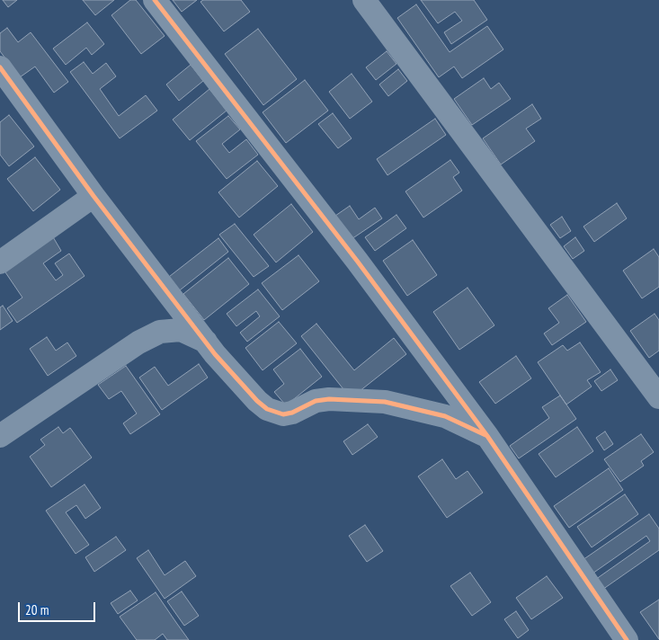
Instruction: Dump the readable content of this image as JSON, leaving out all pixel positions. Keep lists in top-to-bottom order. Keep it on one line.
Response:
{"scale_bar":"20 m"}
